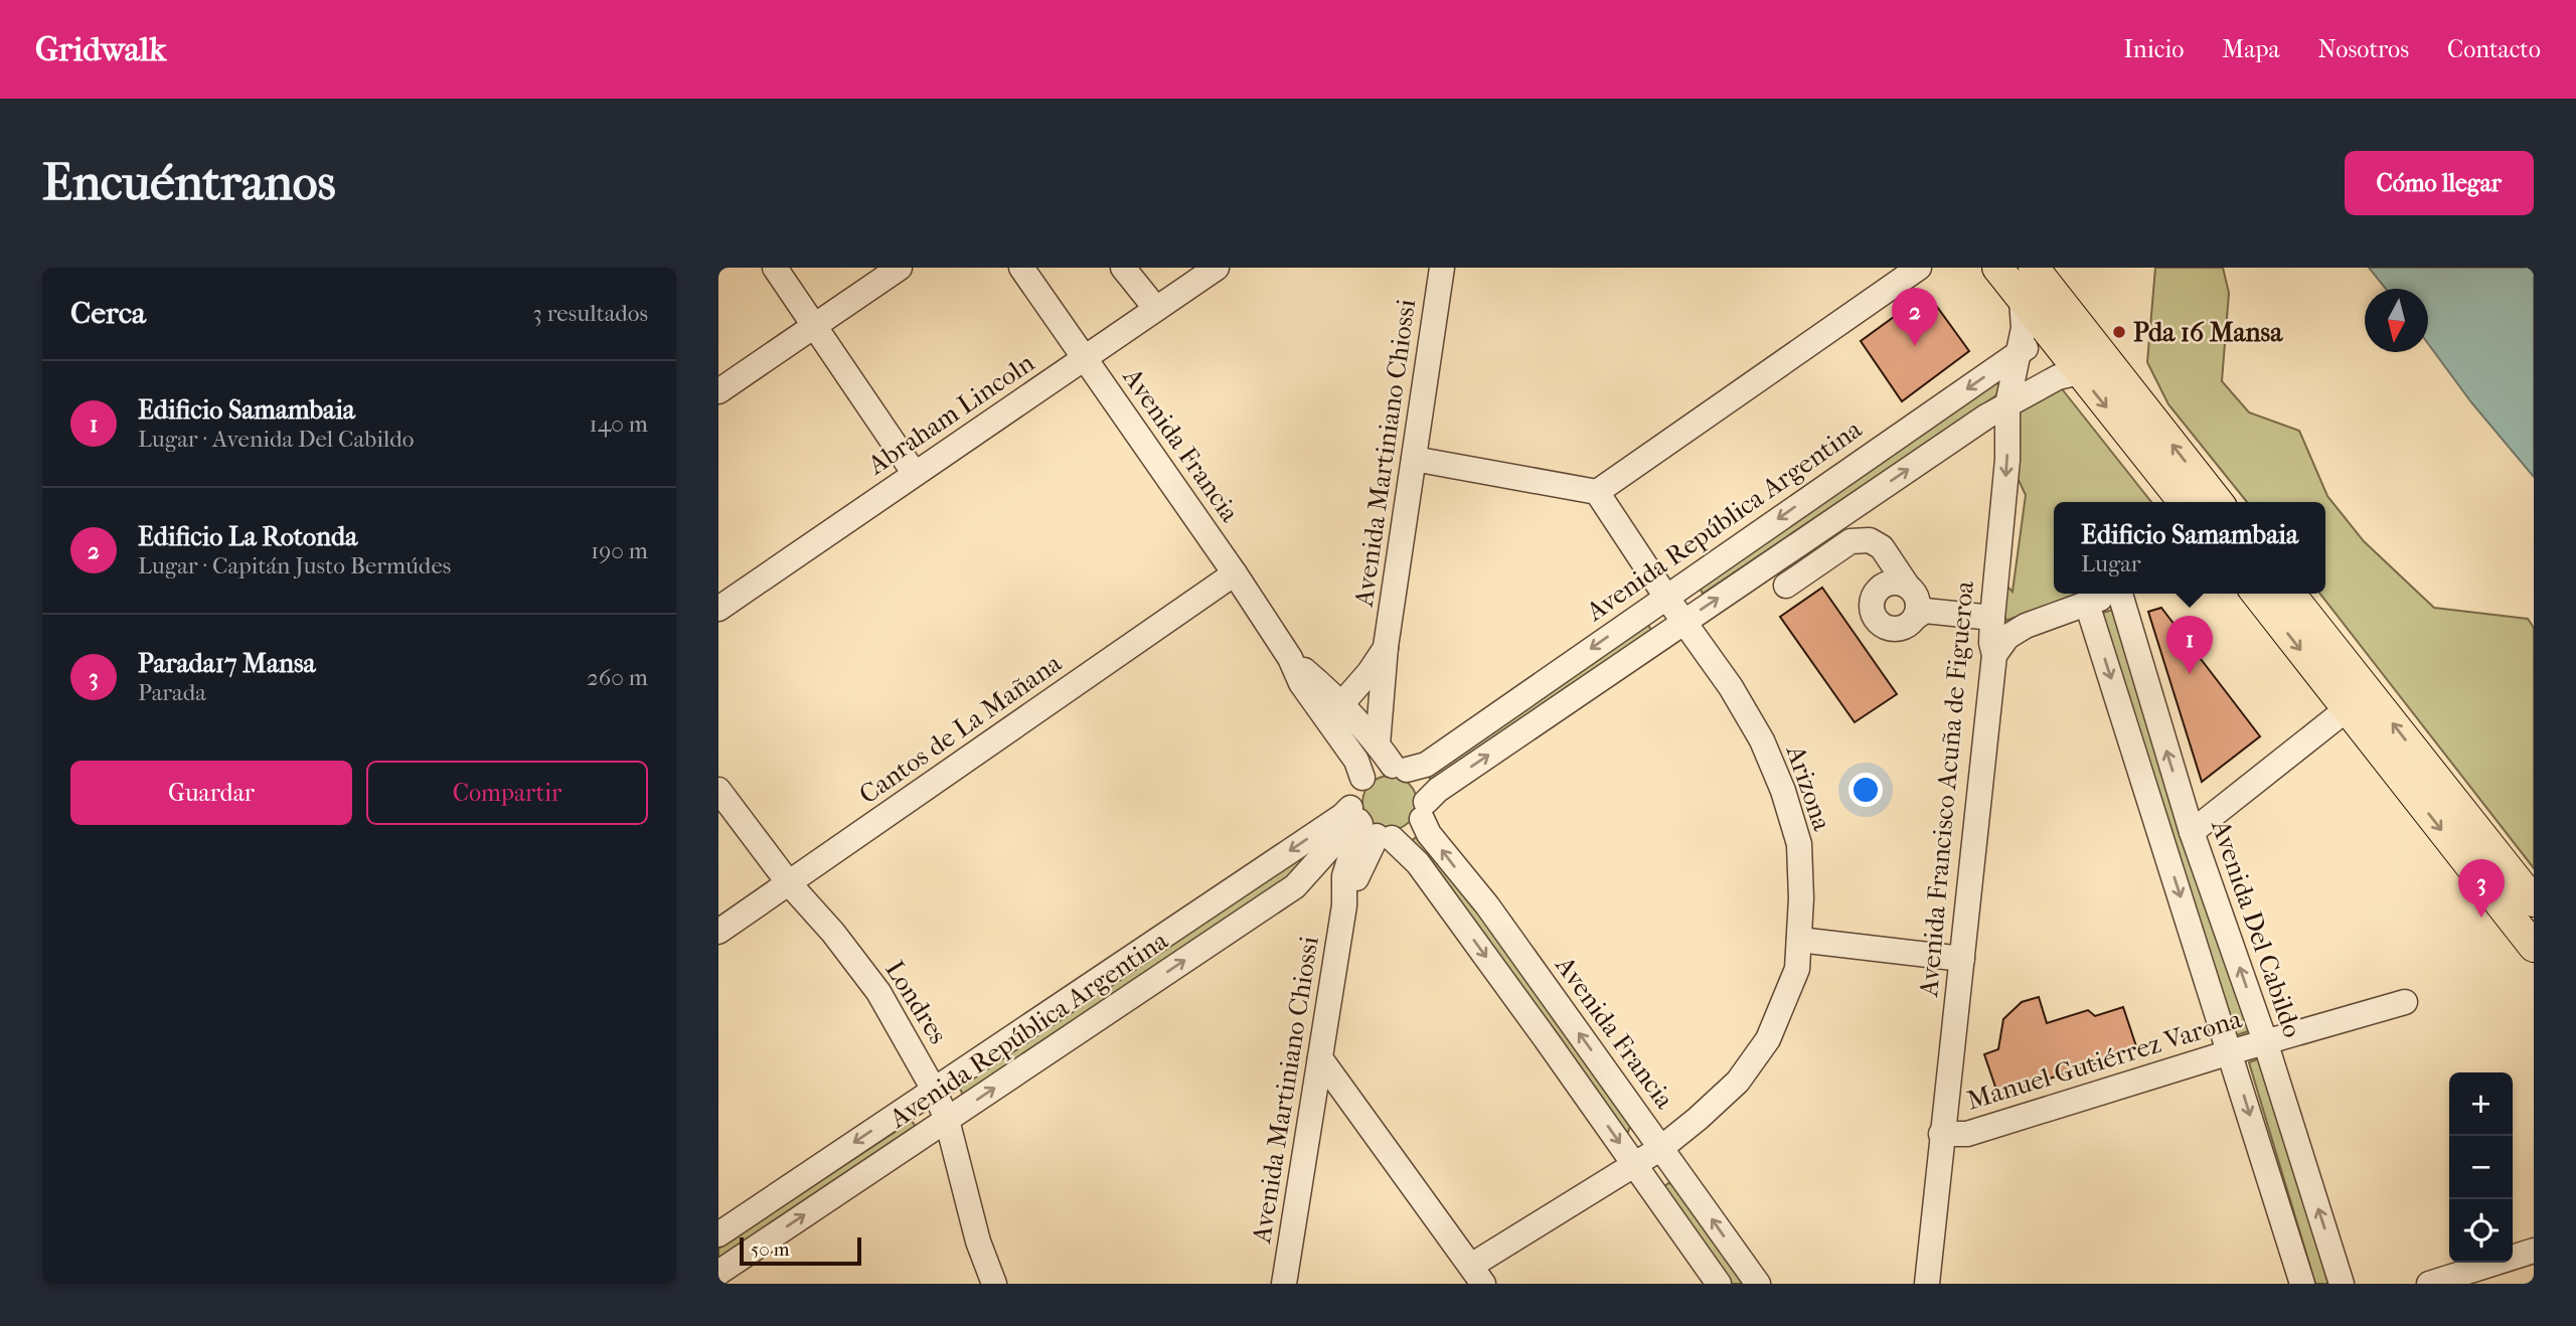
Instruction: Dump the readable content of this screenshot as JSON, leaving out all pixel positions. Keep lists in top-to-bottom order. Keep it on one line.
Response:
{"streets":{"street":["Abraham Lincoln","Avenida Francia","Avenida Martiniano Chiossi","Avenida República Argentina","Cantos de La Mañana","Arizona","Avenida Francisco Acuña de Figueroa","Avenida Del Cabildo","Londres","Manuel Gutiérrez Varona"]},"crossings":[["Abraham Lincoln","Avenida Francia"],["Avenida Francia","Avenida Martiniano Chiossi"],["Avenida Francia","Avenida República Argentina"],["Avenida Francia","Cantos de La Mañana"],["Avenida Francia","Arizona"],["Avenida Martiniano Chiossi","Avenida República Argentina"],["Avenida República Argentina","Arizona"],["Avenida República Argentina","Avenida Francisco Acuña de Figueroa"],["Avenida República Argentina","Londres"],["Cantos de La Mañana","Londres"],["Avenida Francisco Acuña de Figueroa","Manuel Gutiérrez Varona"],["Avenida Del Cabildo","Manuel Gutiérrez Varona"]],"places":["Pda 16 Mansa"],"scale_bar":"50 m","north":"bottom","page":{"header":"Gridwalk","nav":["Inicio","Mapa","Nosotros","Contacto"],"buttons":["Cómo llegar",["Guardar","Compartir"]],"title":"Encuéntranos","heading":["Cerca","3 resultados"],"pins":["2","1","3"],"list":[{"mark":"1","name":"Edificio Samambaia","note":"Lugar · Avenida Del Cabildo","value":"140 m"},{"mark":"2","name":"Edificio La Rotonda","note":"Lugar · Capitán Justo Bermúdes","value":"190 m"},{"mark":"3","name":"Parada17 Mansa","note":"Parada","value":"260 m"}],"popup":["Edificio Samambaia","Lugar"],"map_buttons":["+","−"],"scale":"50 m"}}
